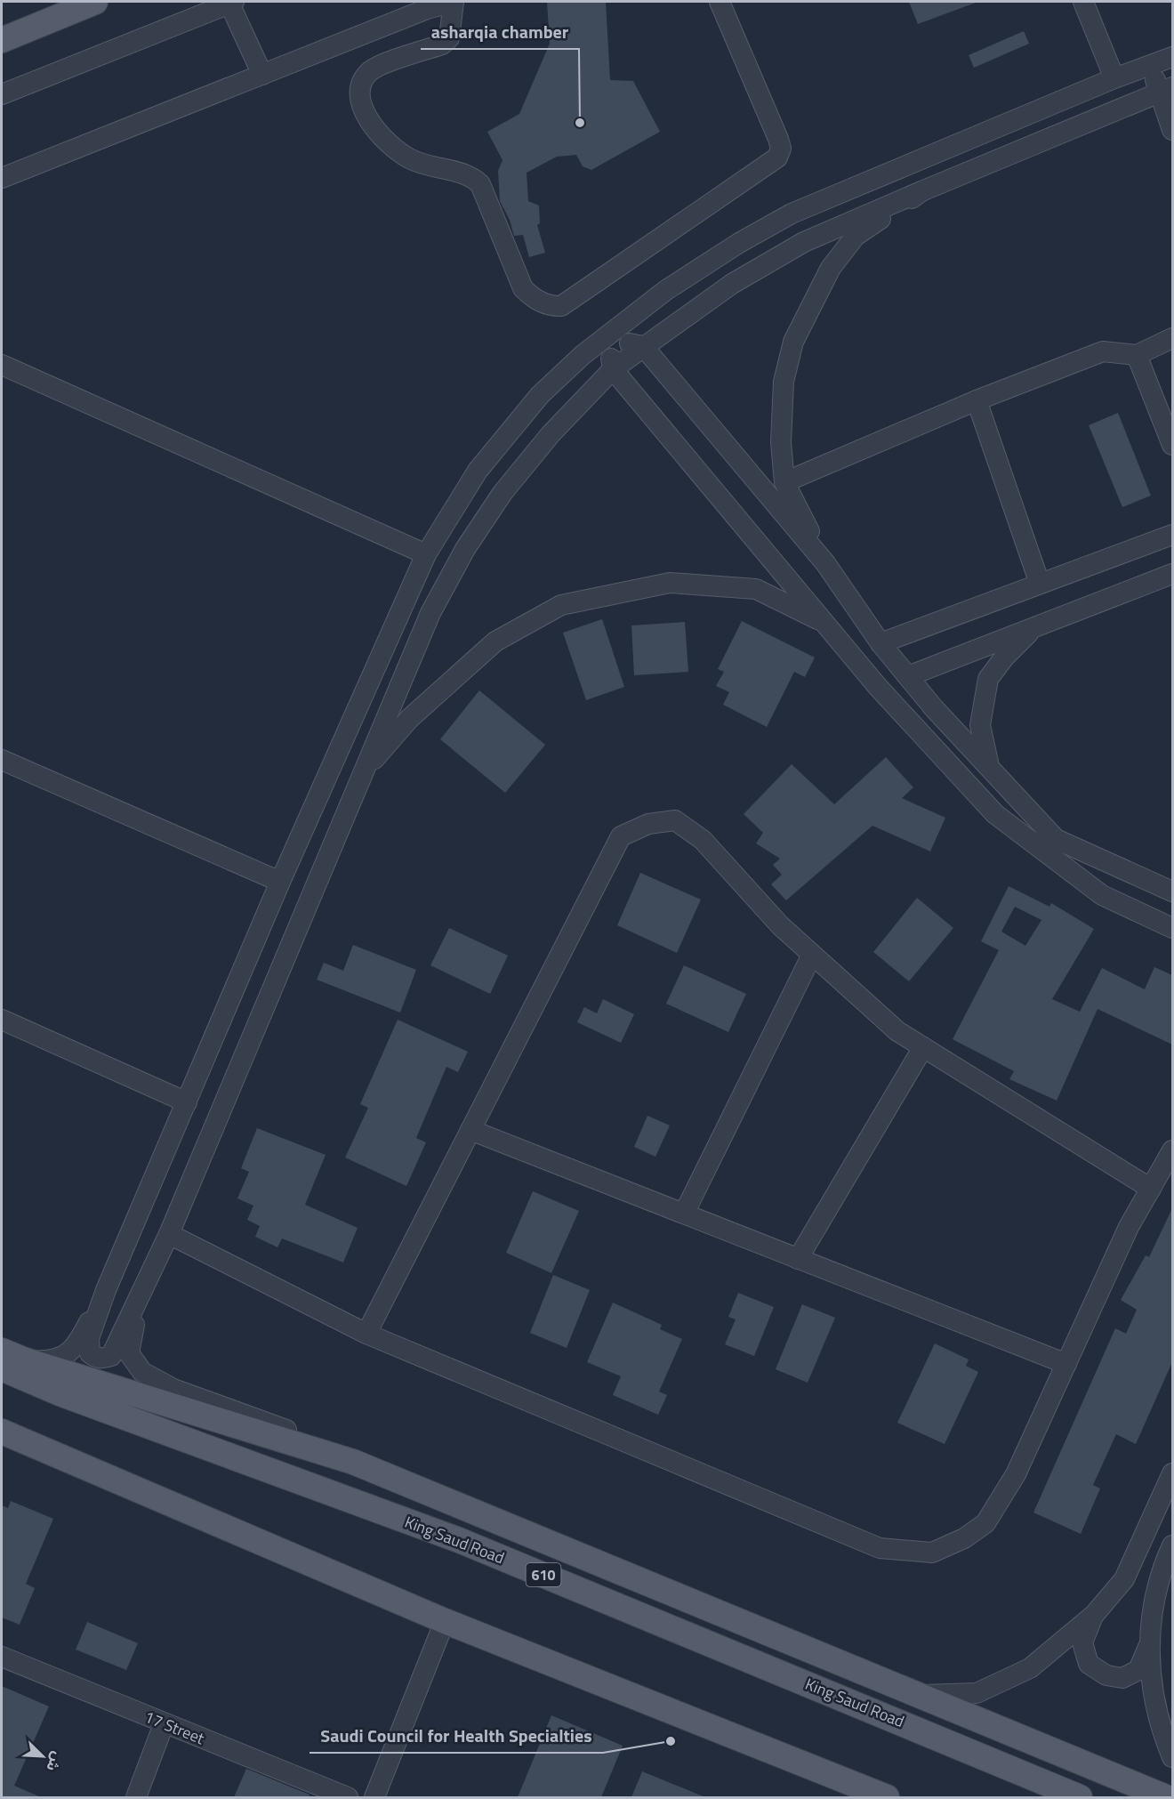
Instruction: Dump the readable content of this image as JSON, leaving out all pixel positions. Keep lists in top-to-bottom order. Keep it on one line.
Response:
{"streets":{"main road":["King Saud Road","610"],"street":["17 Street"]},"places":["asharqia chamber","Saudi Council for Health Specialties"],"north":"bottom right"}
